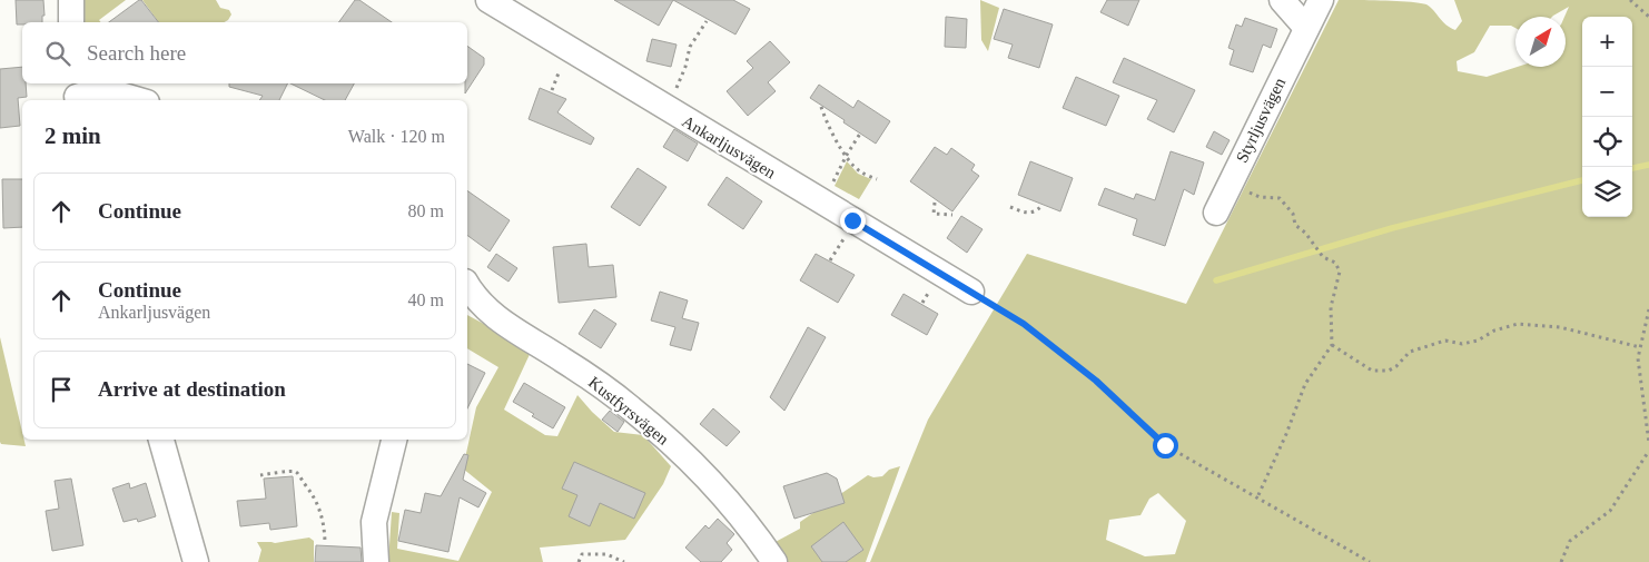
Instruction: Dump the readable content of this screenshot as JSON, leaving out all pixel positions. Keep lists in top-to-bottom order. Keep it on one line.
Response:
{"streets":{"street":["Styrljusvägen","Ankarljusvägen","Kustfyrsvägen"]},"north":"top right","page":{"map_buttons":["+","−"],"search":"Search here","heading":["2 min","Walk · 120 m"],"list":[["Continue","80 m"],["Continue","Ankarljusvägen","40 m"],"Arrive at destination"]}}
